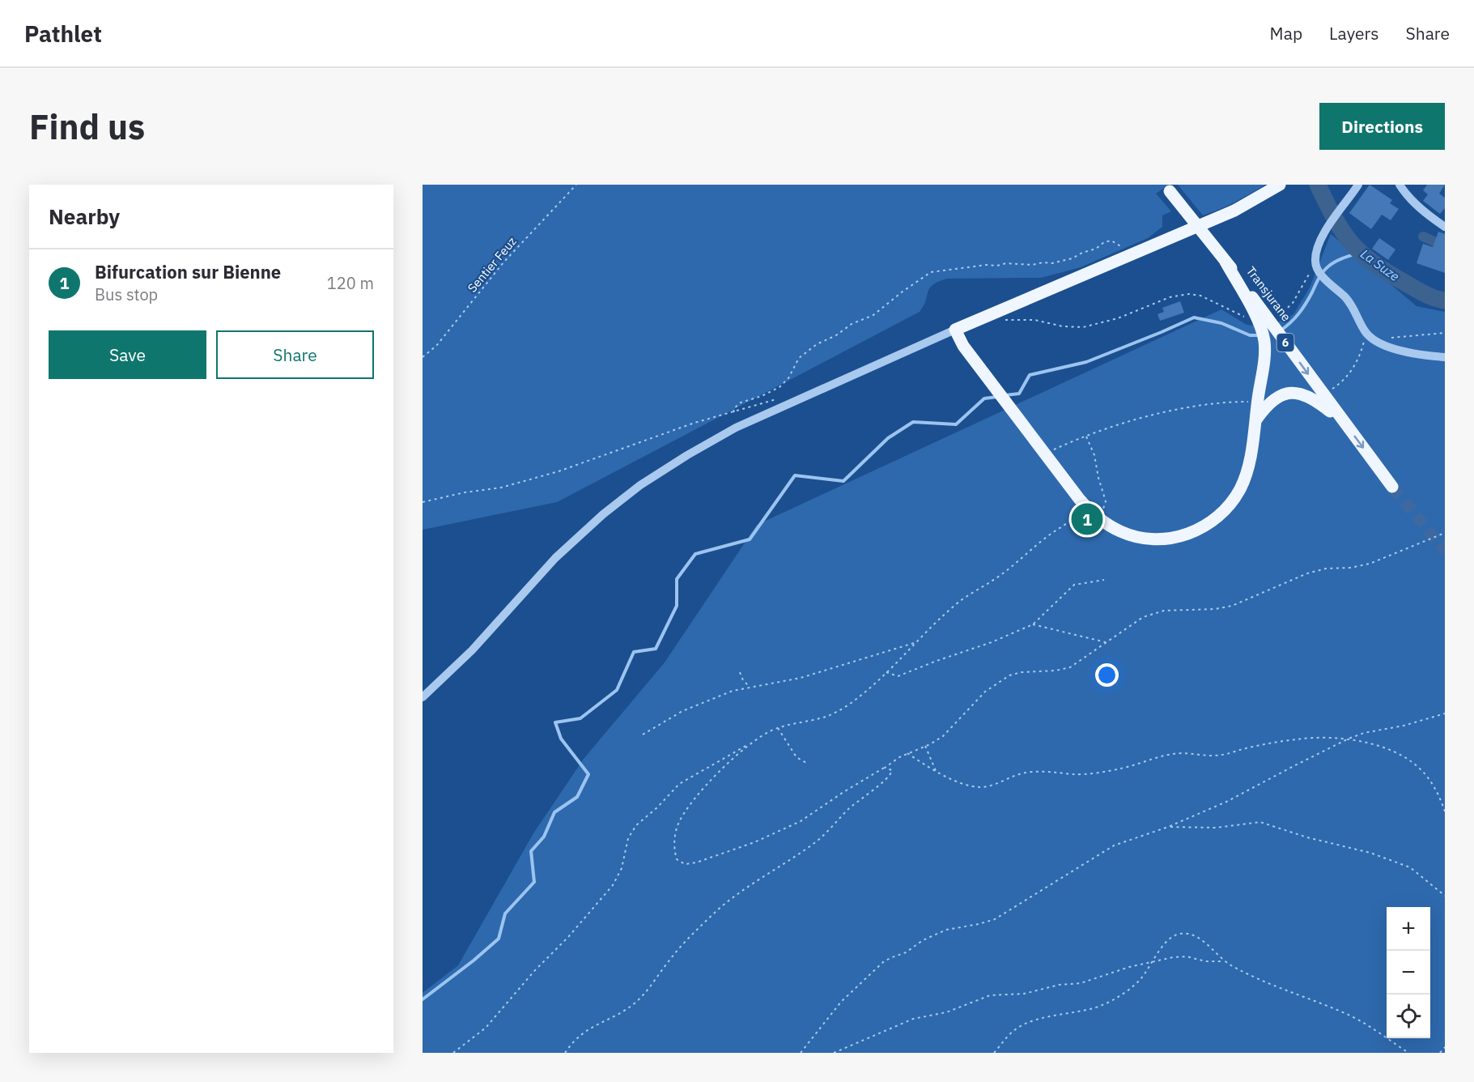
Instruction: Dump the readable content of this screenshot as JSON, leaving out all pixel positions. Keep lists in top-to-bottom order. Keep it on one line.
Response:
{"streets":{"main road":["Transjurane","6"],"path":["Sentier Feuz"]},"one_way":["Transjurane"],"water":["La Suze"],"page":{"header":"Pathlet","nav":["Map","Layers","Share"],"buttons":["Directions",["Save","Share"]],"title":"Find us","heading":"Nearby","list":[{"mark":"1","name":"Bifurcation sur Bienne","note":"Bus stop","value":"120 m"}],"pins":"1","map_buttons":["+","−"]}}
